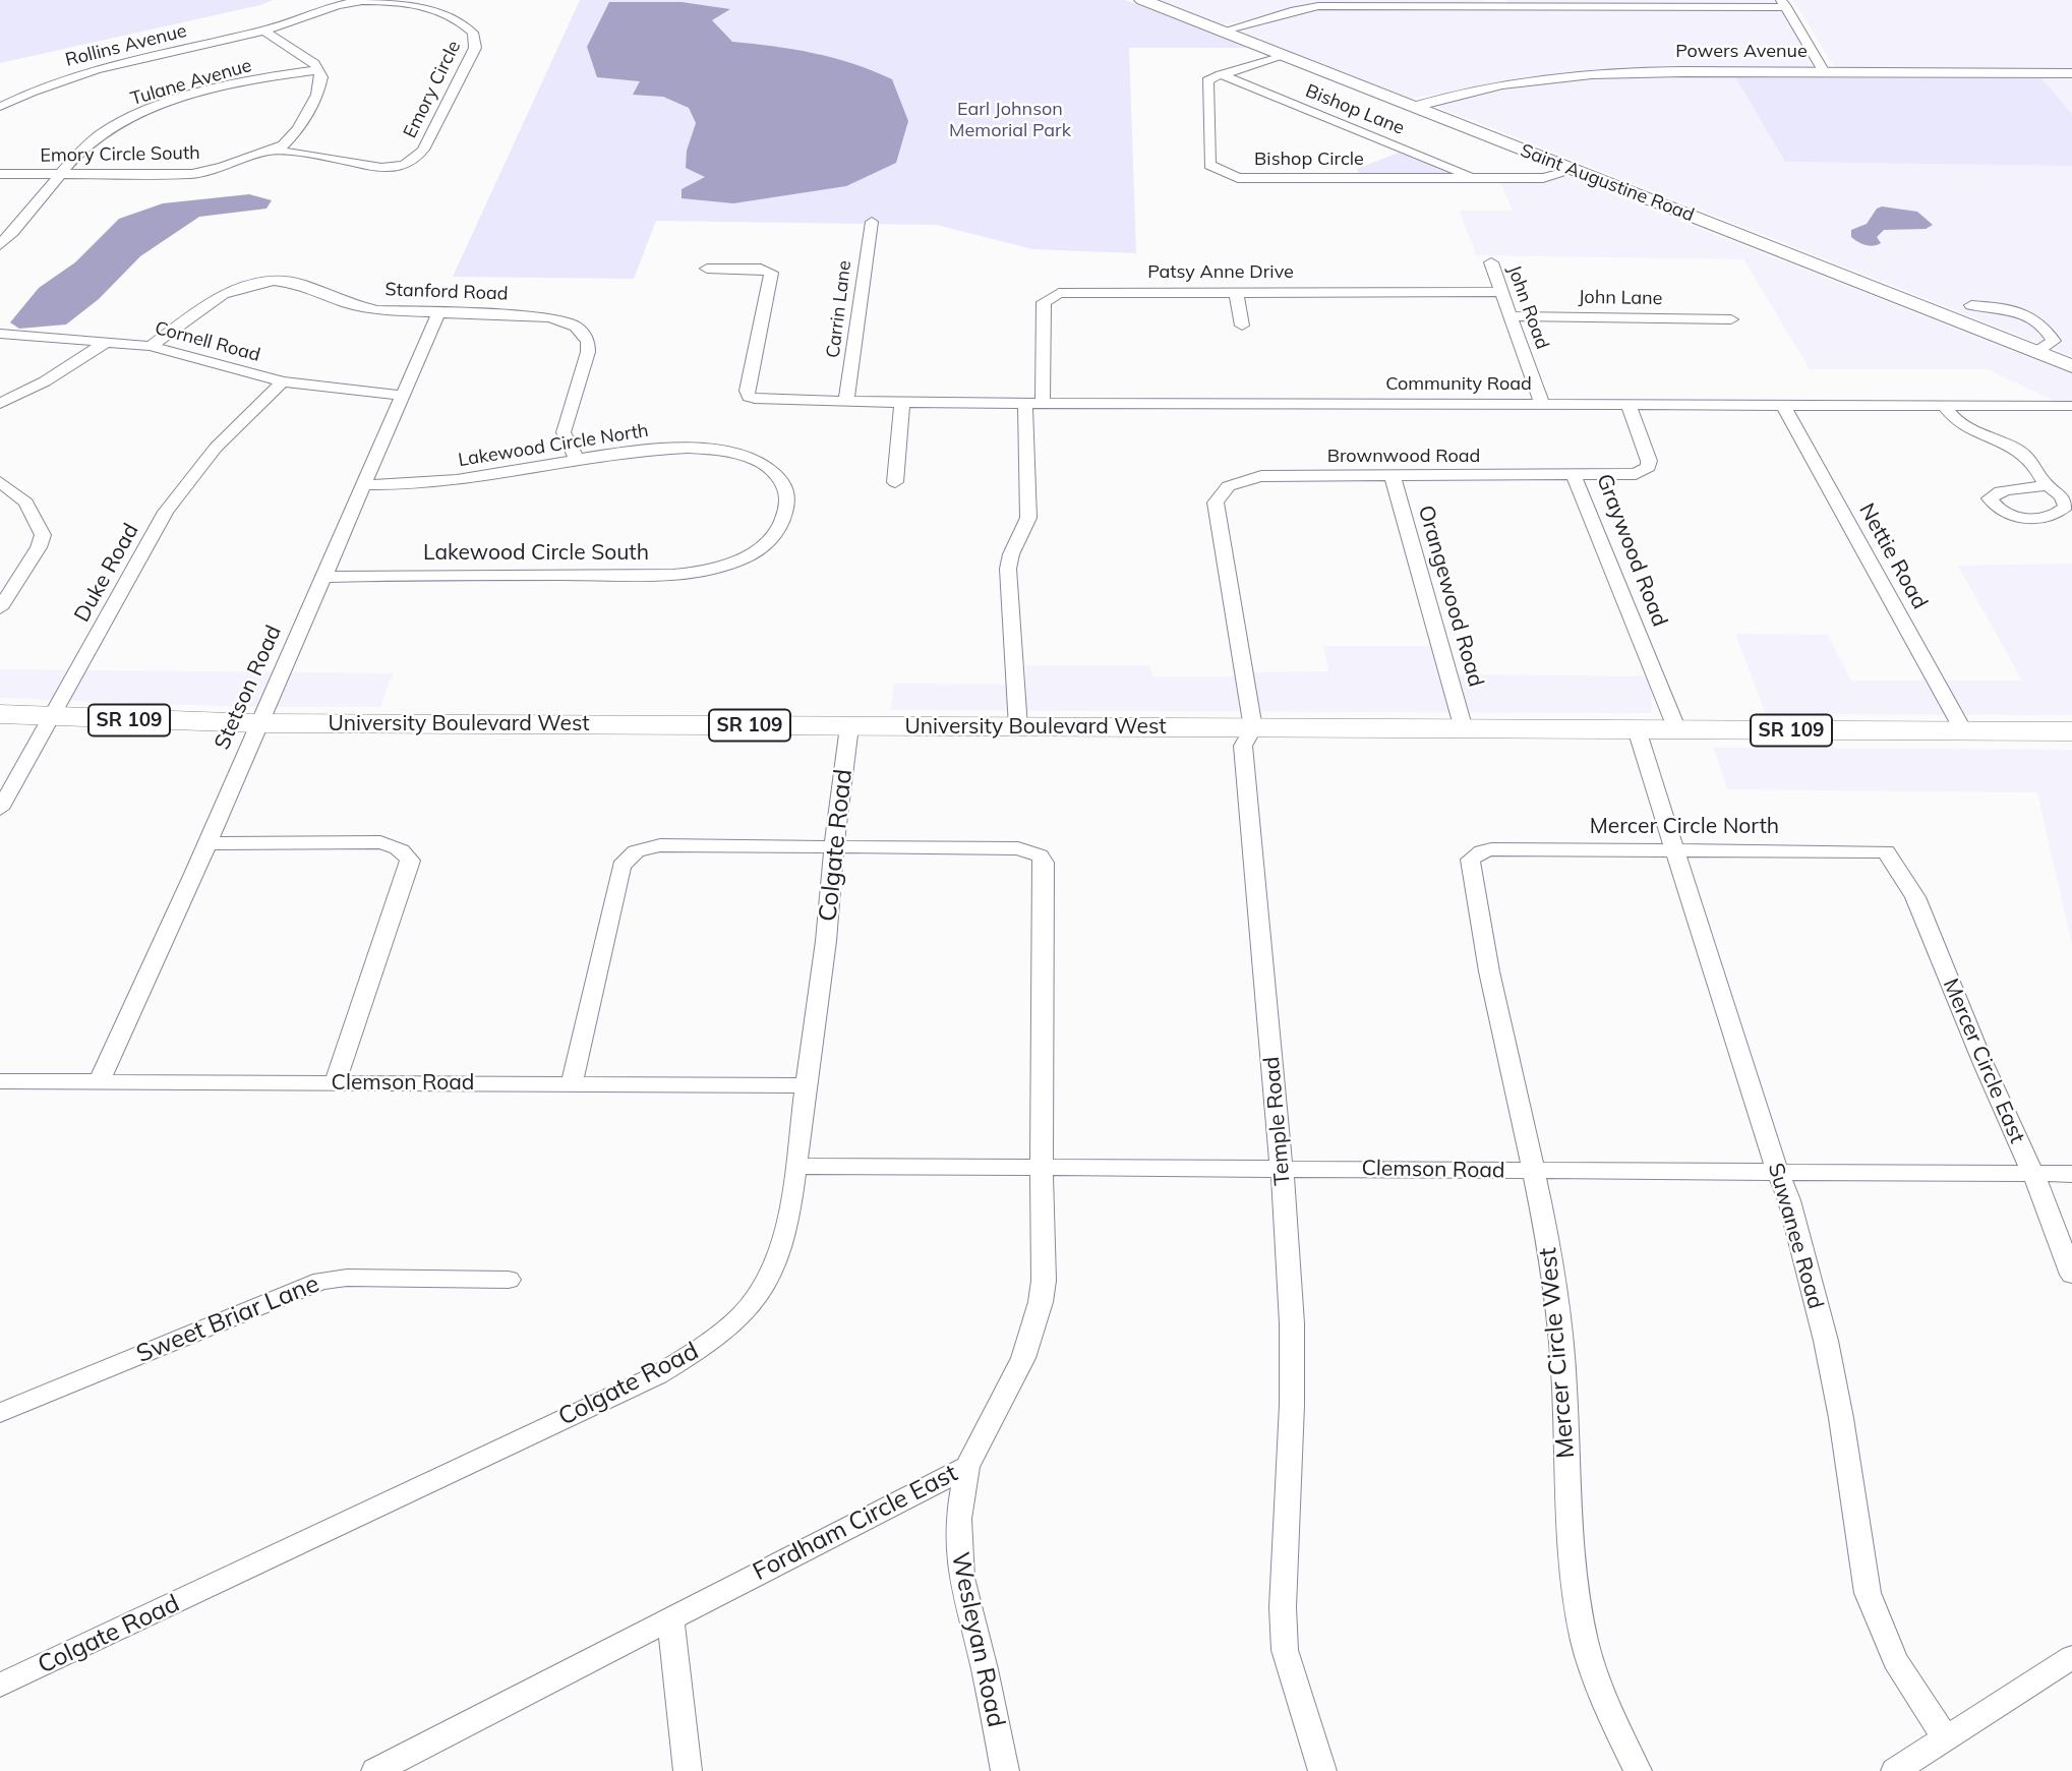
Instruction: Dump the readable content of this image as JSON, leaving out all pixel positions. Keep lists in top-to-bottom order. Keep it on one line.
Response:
{"streets":{"main road":["Saint Augustine Road","SR 109","University Boulevard West"],"street":["Rollins Avenue","Powers Avenue","Tulane Avenue","Emory Circle","Bishop Lane","Emory Circle South","Bishop Circle","Patsy Anne Drive","Stanford Road","John Lane","John Road","Carrin Lane","Cornell Road","Community Road","Lakewood Circle North","Brownwood Road","Graywood Road","Lakewood Circle South","Nettie Road","Duke Road","Orangewood Road","Stetson Road","Mercer Circle North","Colgate Road","Mercer Circle East","Clemson Road","Temple Road","Suwanee Road","Sweet Briar Lane","Mercer Circle West","Fordham Circle East","Wesleyan Road"]},"crossings":[["Rollins Avenue","Emory Circle"],["Powers Avenue","Saint Augustine Road"],["Tulane Avenue","Emory Circle South"],["Emory Circle","Emory Circle South"],["Bishop Lane","Bishop Circle"],["Bishop Circle","Saint Augustine Road"],["Patsy Anne Drive","John Road"],["Patsy Anne Drive","Community Road"],["Stanford Road","Cornell Road"],["Stanford Road","Lakewood Circle North"],["Stanford Road","Stetson Road"],["John Lane","John Road"],["John Road","Community Road"],["Carrin Lane","Community Road"],["Cornell Road","Duke Road"],["Cornell Road","Stetson Road"],["Community Road","Graywood Road"],["Community Road","Nettie Road"],["Lakewood Circle North","Lakewood Circle South"],["Lakewood Circle North","Stetson Road"],["Brownwood Road","Graywood Road"],["Brownwood Road","Orangewood Road"],["Brownwood Road","Temple Road"],["Graywood Road","University Boulevard West"],["Lakewood Circle South","Stetson Road"],["Nettie Road","University Boulevard West"],["Duke Road","University Boulevard West"],["Orangewood Road","University Boulevard West"],["Stetson Road","University Boulevard West"],["Stetson Road","Clemson Road"],["University Boulevard West","Colgate Road"],["University Boulevard West","Temple Road"],["University Boulevard West","Suwanee Road"],["Mercer Circle North","Mercer Circle East"],["Mercer Circle North","Suwanee Road"],["Mercer Circle North","Mercer Circle West"],["Colgate Road","Clemson Road"],["Mercer Circle East","Clemson Road"],["Clemson Road","Temple Road"],["Clemson Road","Suwanee Road"],["Clemson Road","Mercer Circle West"],["Clemson Road","Fordham Circle East"],["Fordham Circle East","Wesleyan Road"]],"parks":["Earl Johnson Memorial Park"]}
